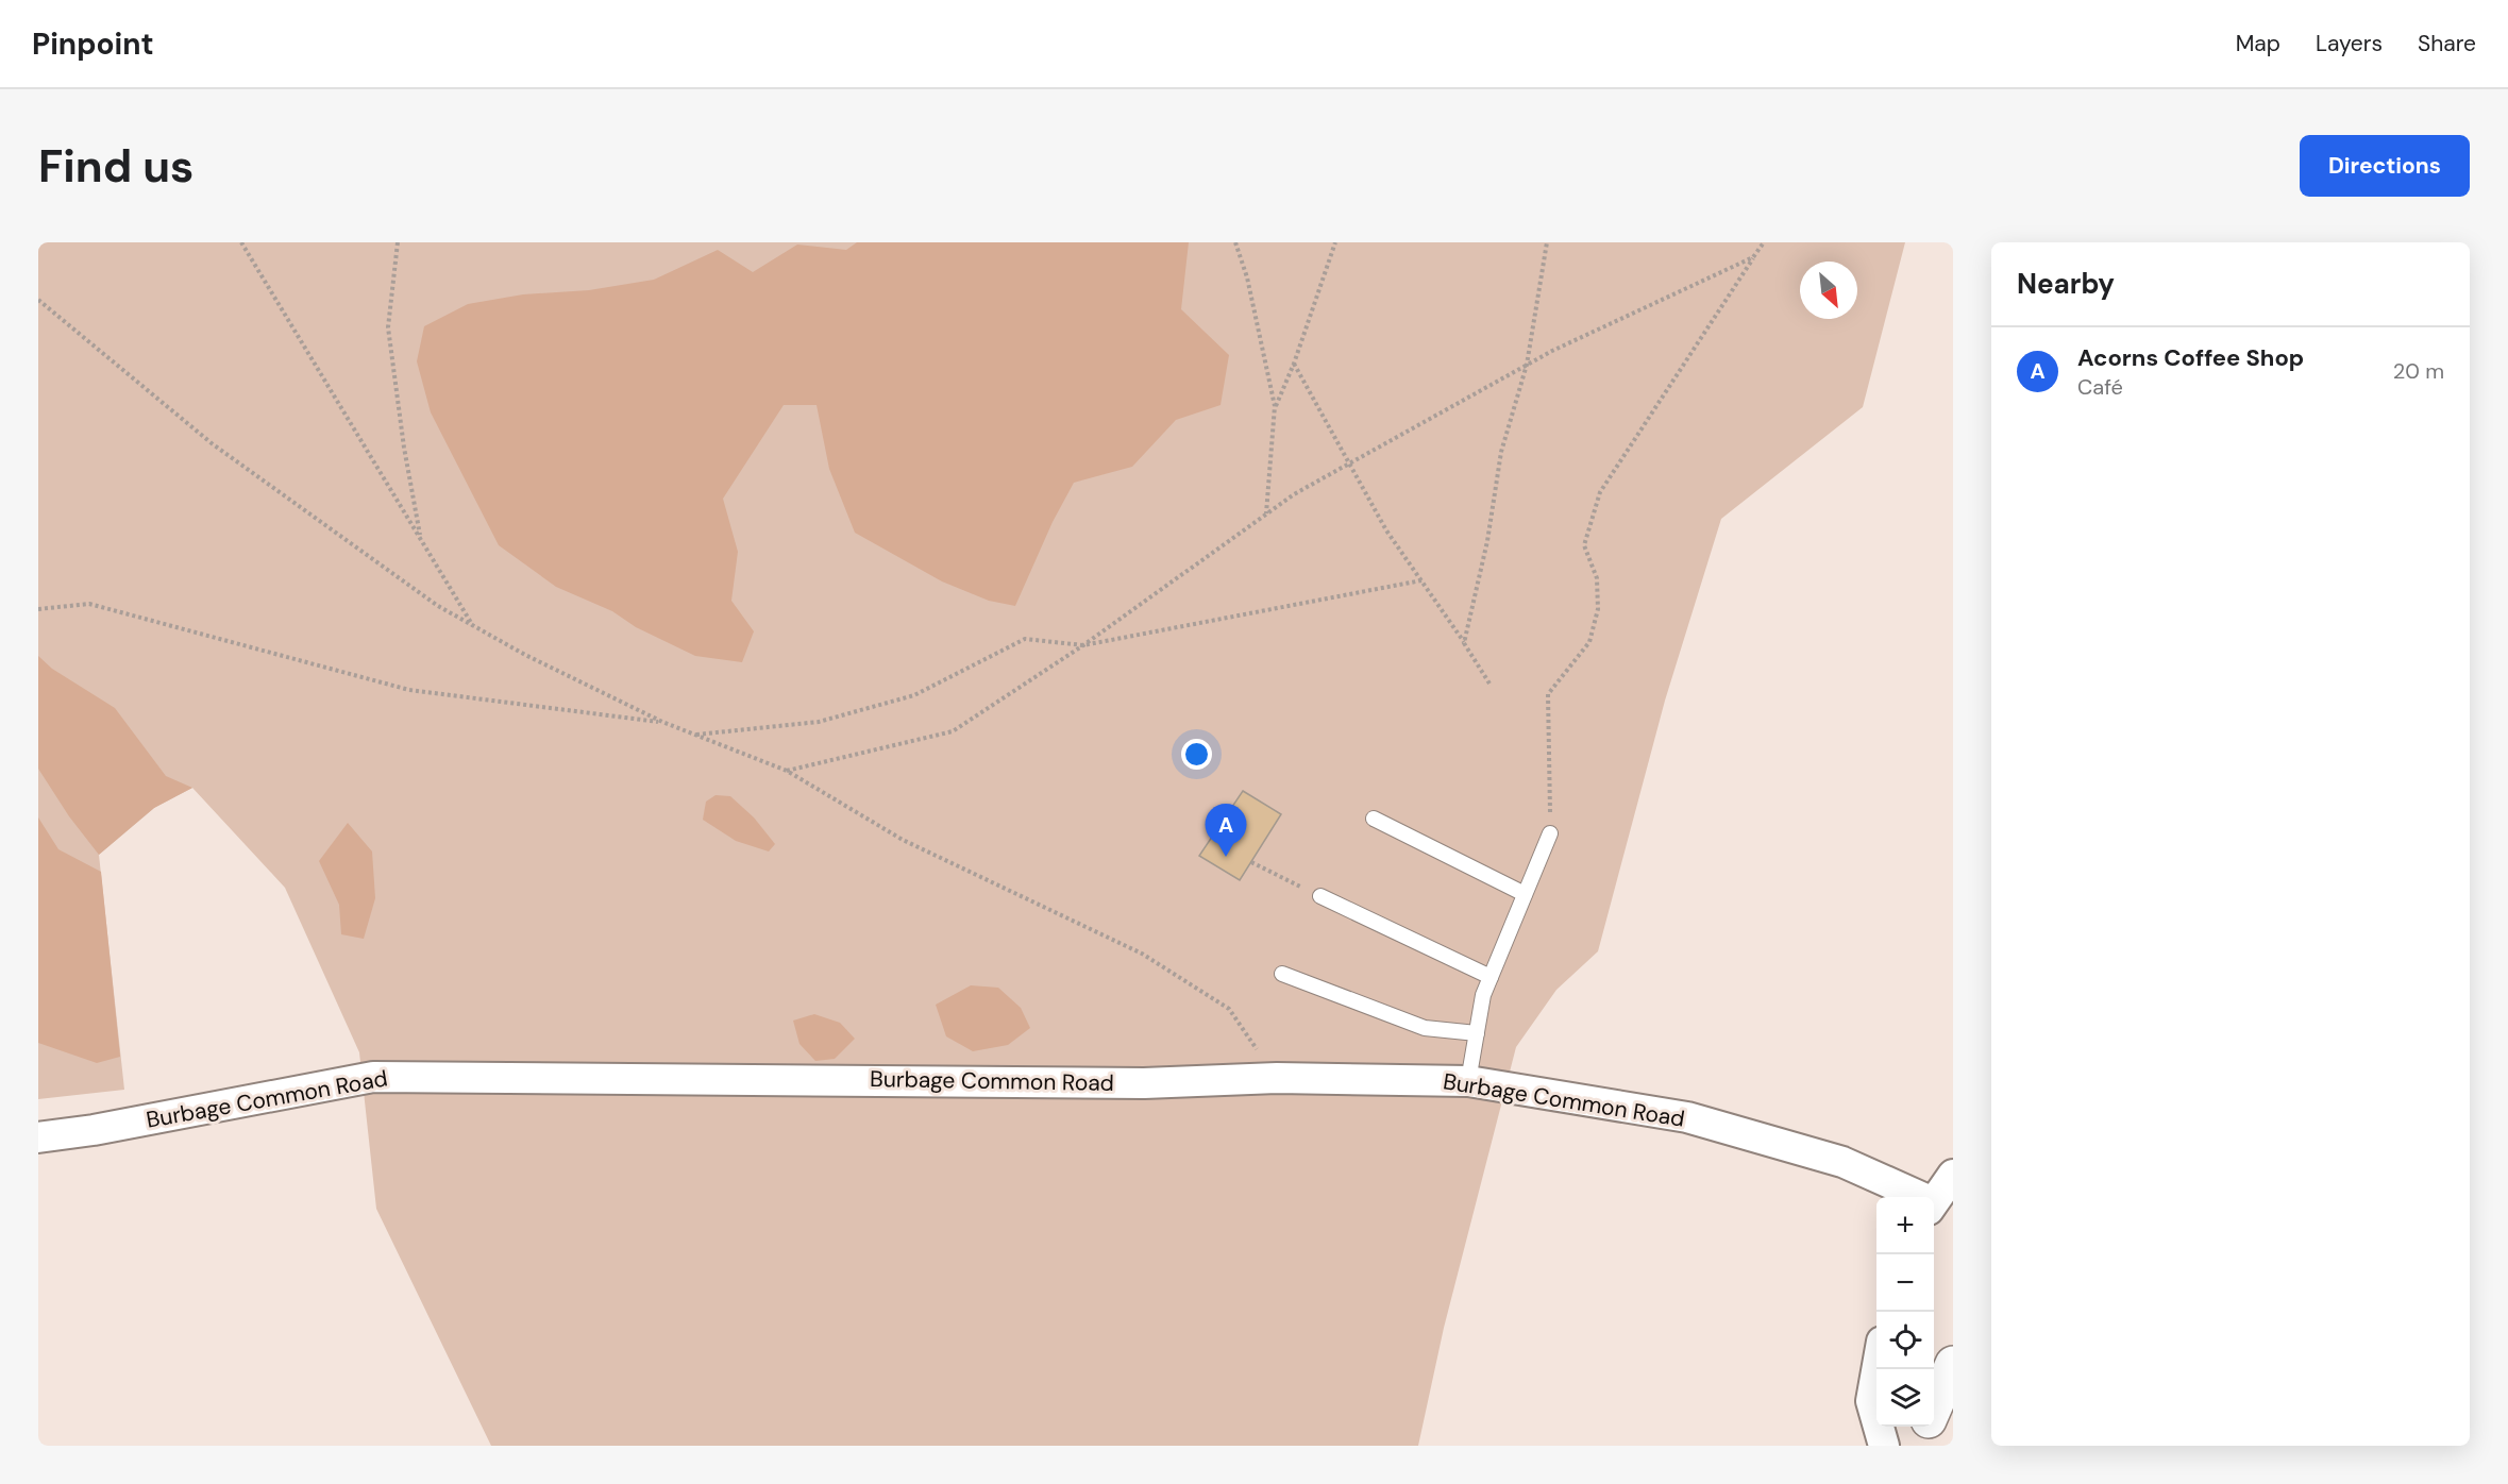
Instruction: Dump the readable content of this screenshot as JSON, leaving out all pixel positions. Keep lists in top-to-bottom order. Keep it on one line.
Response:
{"streets":{"street":["Burbage Common Road"]},"north":"bottom right","page":{"header":"Pinpoint","nav":["Map","Layers","Share"],"buttons":"Directions","title":"Find us","heading":"Nearby","list":[{"mark":"A","name":"Acorns Coffee Shop","note":"Café","value":"20 m"}],"pins":"A","map_buttons":["+","−"]}}
